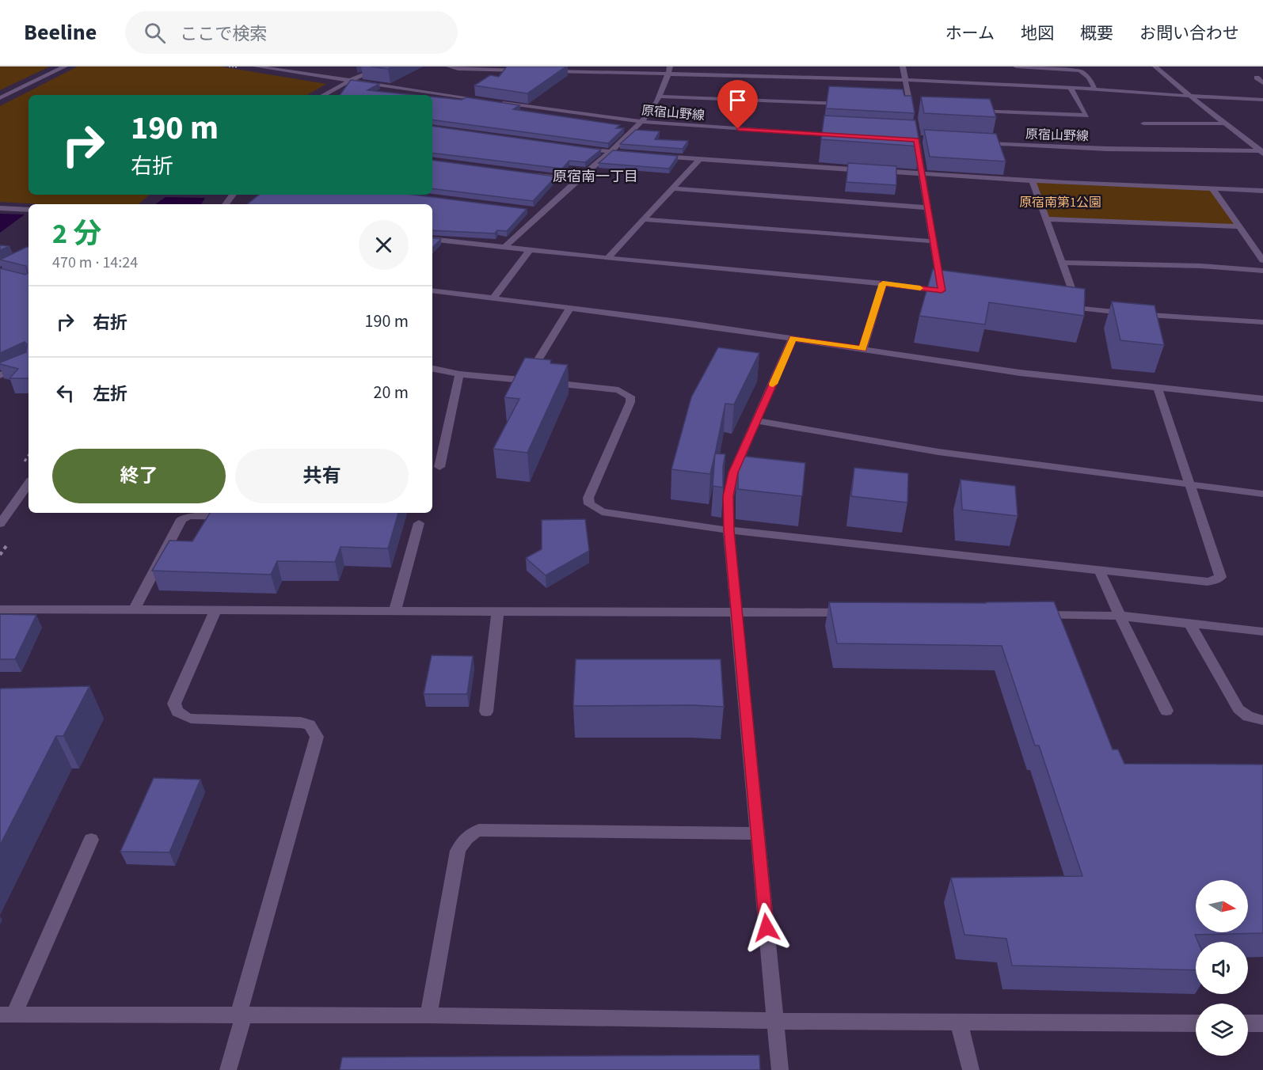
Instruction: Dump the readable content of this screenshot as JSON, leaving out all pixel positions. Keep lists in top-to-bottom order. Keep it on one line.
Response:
{"streets":{"street":["原宿山野線"]},"districts":["原宿南一丁目"],"parks":["原宿南第1公園"],"north":"right","page":{"header":"Beeline","search":"ここで検索","nav":["ホーム","地図","概要","お問い合わせ"],"turn":["190 m","右折"],"heading":["2 分","470 m · 14:24"],"list":[{"name":"右折","value":"190 m"},{"name":"左折","value":"20 m"}],"buttons":["終了","共有"]}}
